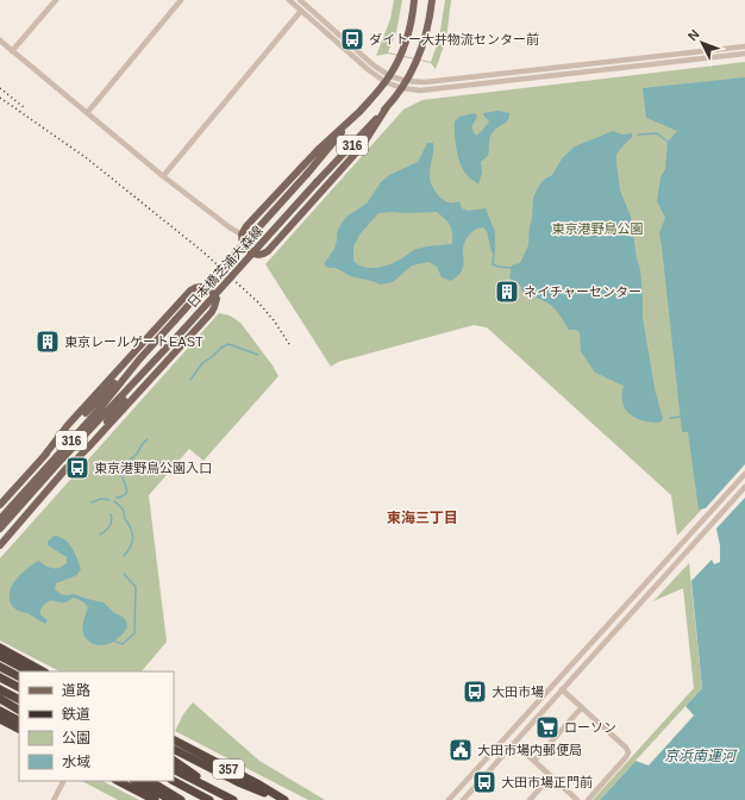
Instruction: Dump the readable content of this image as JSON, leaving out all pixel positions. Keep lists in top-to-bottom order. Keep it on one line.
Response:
{"streets":{"highway":["357"],"main road":["316","日本橋芝浦大森線"]},"crossings":[["316","日本橋芝浦大森線"]],"districts":["東海三丁目"],"water":["京浜南運河"],"parks":["東京港野鳥公園"],"places":{"bus stop":["ダイトー大井物流センター前","東京港野鳥公園入口","大田市場","大田市場正門前"],"building":["ネイチャーセンター","東京レールゲートEAST"],"supermarket":["ローソン"],"public building":["大田市場内郵便局"]},"legend":["道路","鉄道","公園","水域"],"north":"top left"}
